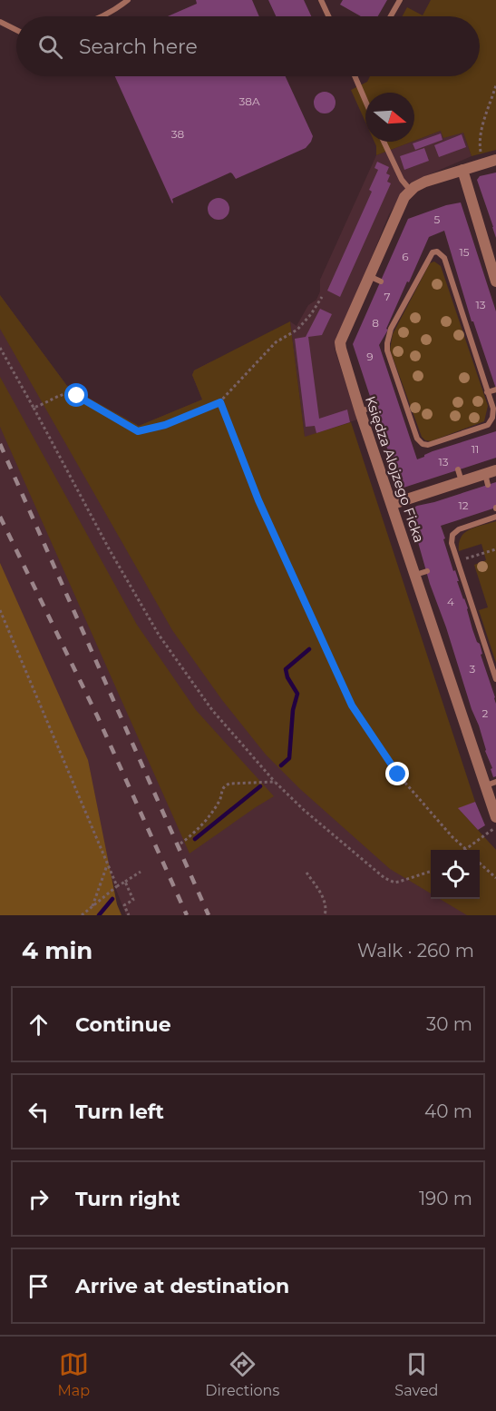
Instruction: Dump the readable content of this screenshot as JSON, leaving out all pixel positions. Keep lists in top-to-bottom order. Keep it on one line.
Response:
{"streets":{"street":["Księdza Alojzego Ficka"]},"house_numbers":["38A","38","5","15","6","7","13","8","9","11","13","12","4","3","2"],"north":"right","page":{"search":"Search here","heading":["4 min","Walk · 260 m"],"list":[["Continue","30 m"],["Turn left","40 m"],["Turn right","190 m"],"Arrive at destination"],"nav":["Map","Directions","Saved"]}}
